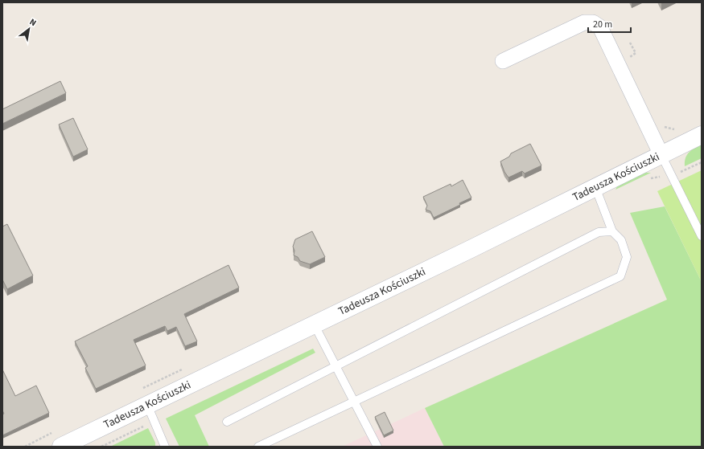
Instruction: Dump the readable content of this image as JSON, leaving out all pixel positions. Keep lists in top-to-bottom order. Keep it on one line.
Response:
{"streets":{"street":["Tadeusza Kościuszki"]},"scale_bar":"20 m","north":"top right"}
